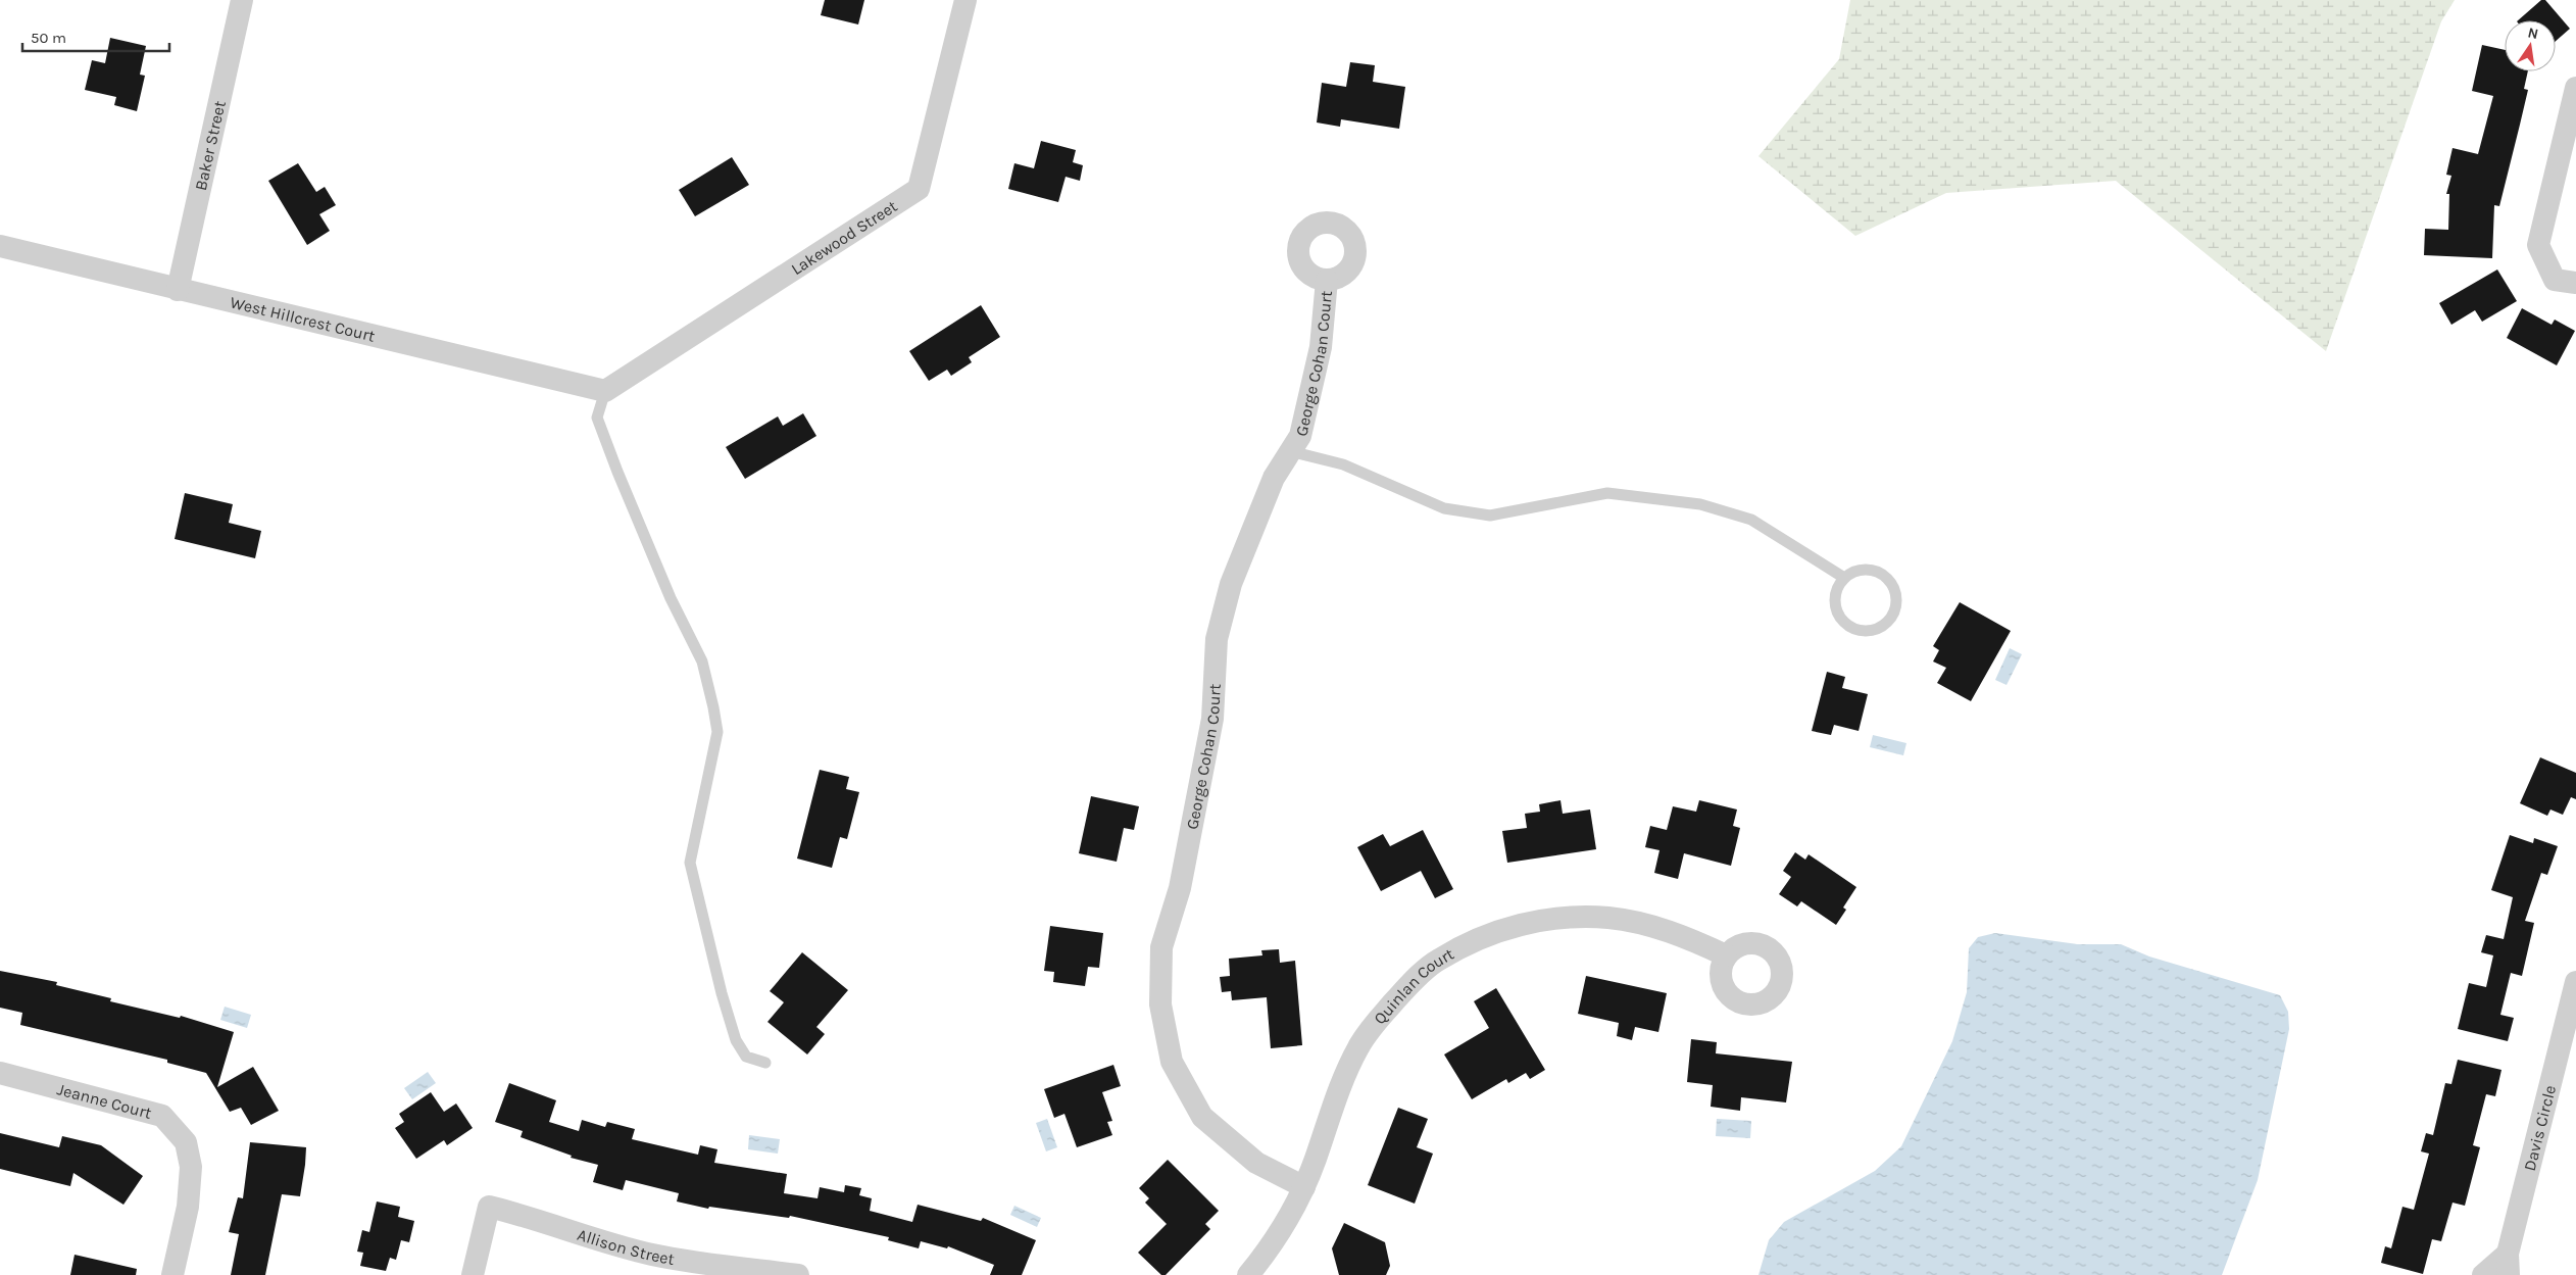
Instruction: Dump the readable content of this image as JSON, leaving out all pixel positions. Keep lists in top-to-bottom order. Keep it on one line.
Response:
{"streets":{"street":["Baker Street","Lakewood Street","West Hillcrest Court","George Cohan Court","Quinlan Court","Jeanne Court","Davis Circle","Allison Street"]},"crossings":[["Baker Street","West Hillcrest Court"],["Lakewood Street","West Hillcrest Court"],["George Cohan Court","Quinlan Court"]],"scale_bar":"50 m","north":"top"}
